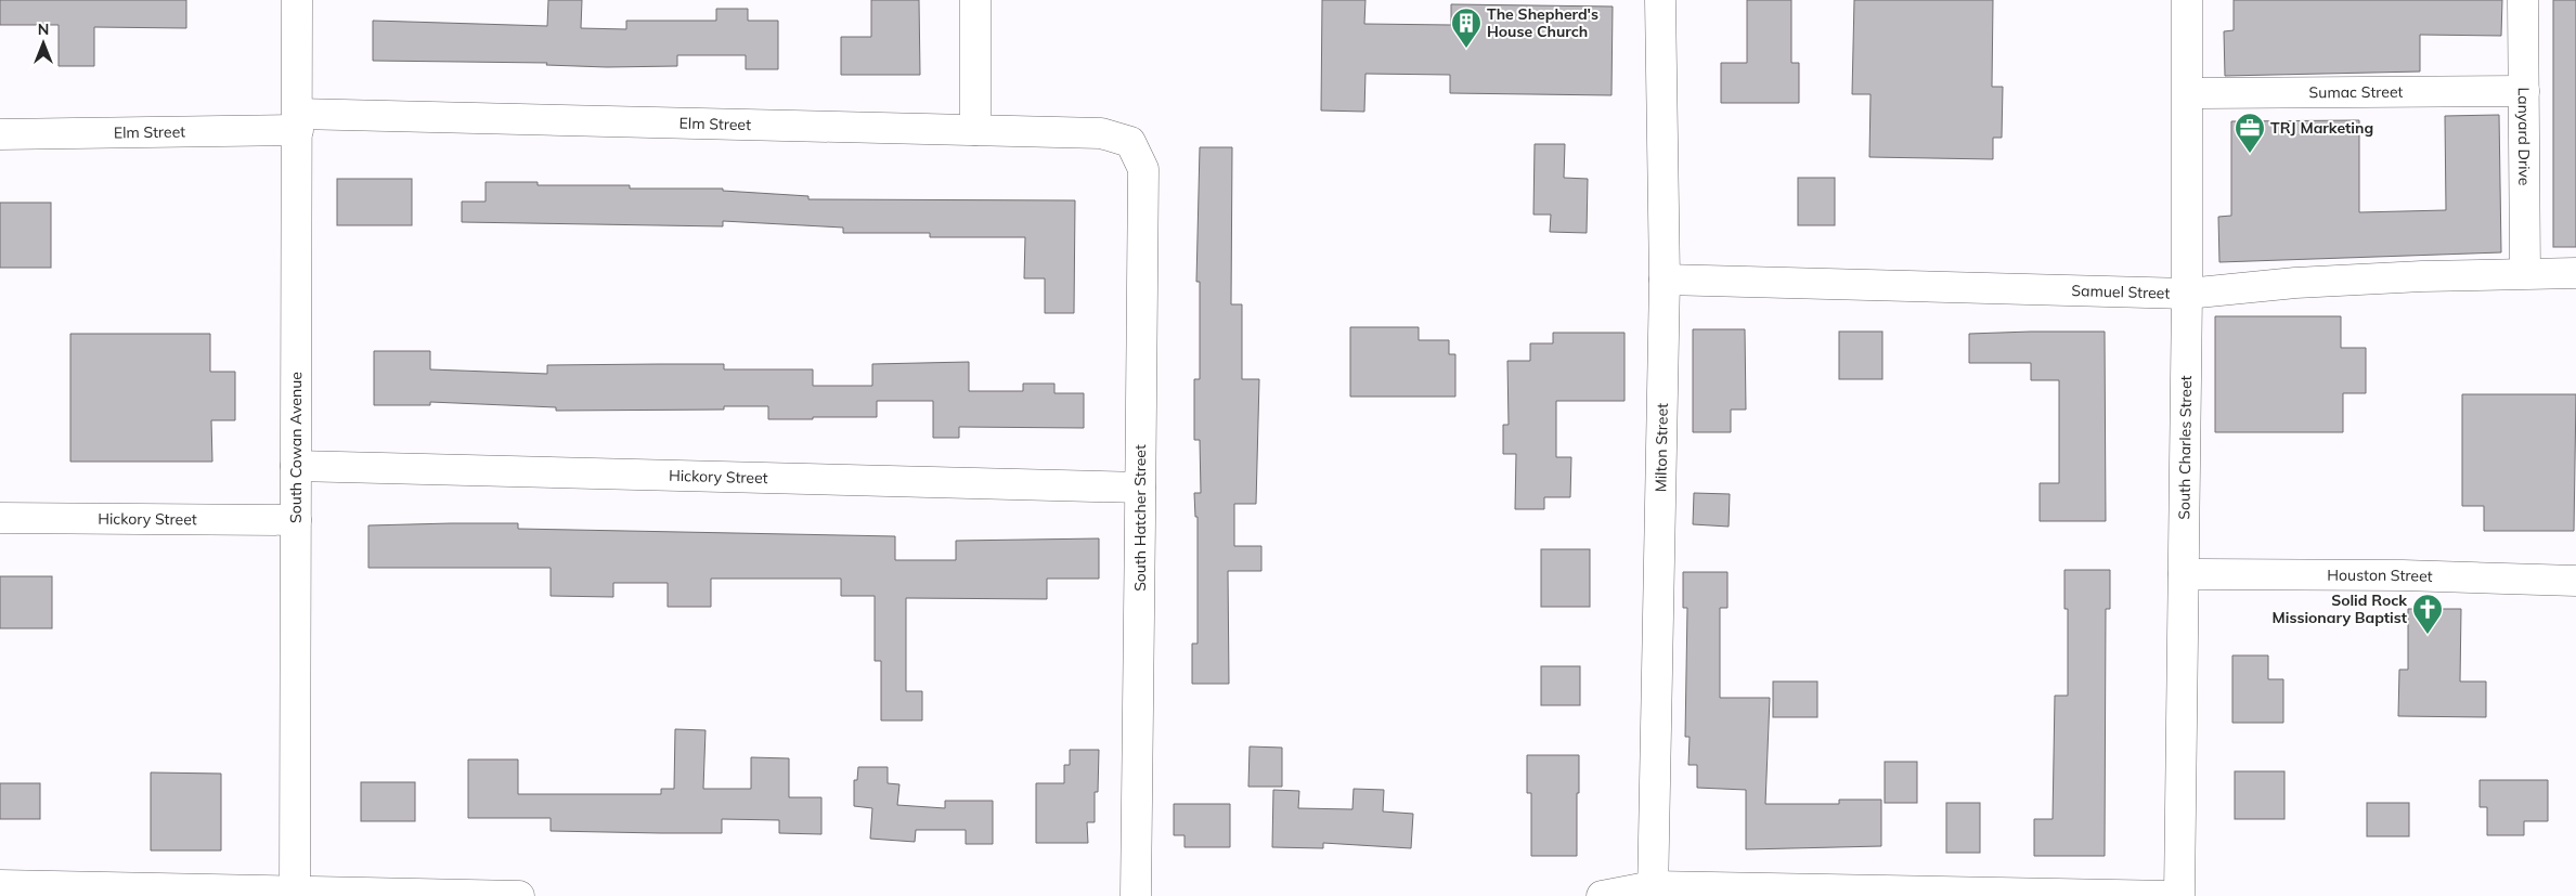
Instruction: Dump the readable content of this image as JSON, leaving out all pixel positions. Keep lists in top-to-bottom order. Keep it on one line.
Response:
{"streets":{"street":["Sumac Street","Elm Street","Lanyard Drive","Samuel Street","South Cowan Avenue","Milton Street","South Charles Street","Hickory Street","South Hatcher Street","Houston Street"]},"crossings":[["Sumac Street","Lanyard Drive"],["Sumac Street","South Charles Street"],["Elm Street","South Cowan Avenue"],["Elm Street","South Hatcher Street"],["Lanyard Drive","Samuel Street"],["Samuel Street","Milton Street"],["Samuel Street","South Charles Street"],["South Cowan Avenue","Hickory Street"],["South Charles Street","Houston Street"],["Hickory Street","South Hatcher Street"]],"places":{"building":["The Shepherd's House Church"],"office":["TRJ Marketing"],"church":["Solid Rock Missionary Baptist"]},"north":"top"}
